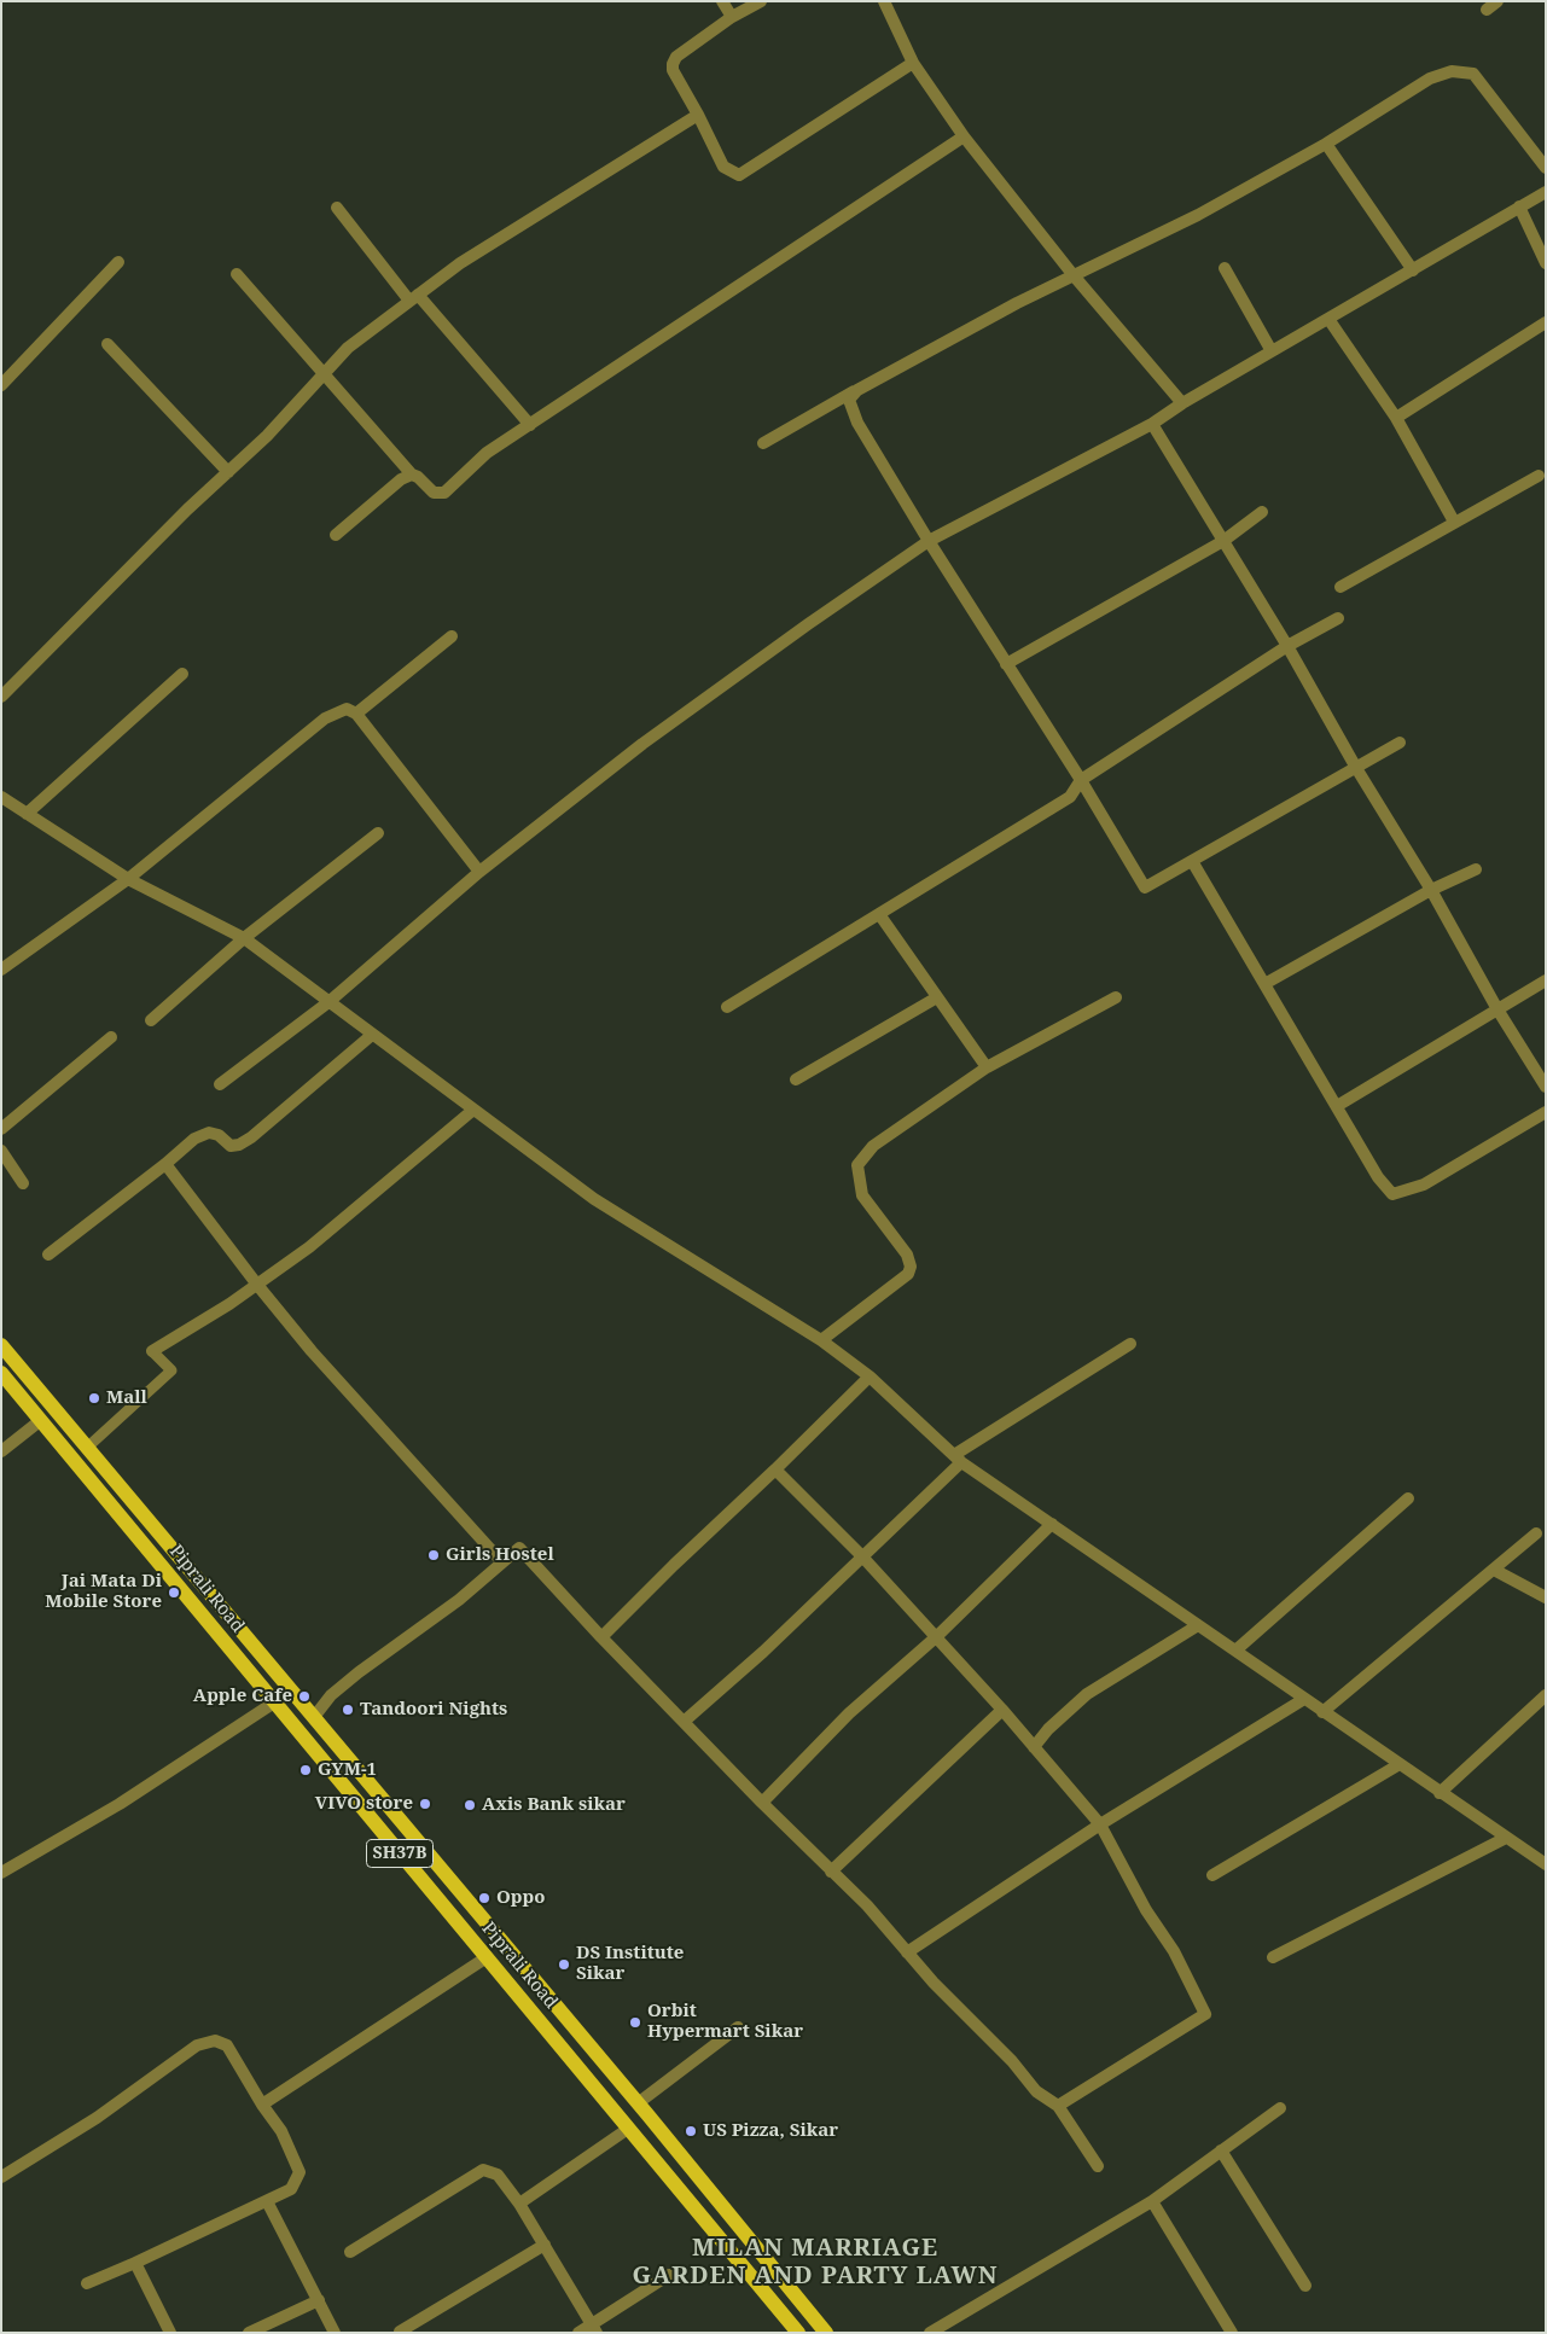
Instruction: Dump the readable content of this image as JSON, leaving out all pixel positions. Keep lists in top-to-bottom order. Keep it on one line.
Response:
{"streets":{"main road":["Piprali Road","SH37B"]},"districts":["MILAN MARRIAGE GARDEN AND PARTY LAWN"],"places":["Mall","Girls Hostel","Jai Mata Di Mobile Store","Apple Cafe","Tandoori Nights","GYM-1","VIVO store","Axis Bank sikar","Oppo","DS Institute Sikar","Orbit Hypermart Sikar","US Pizza, Sikar"]}
